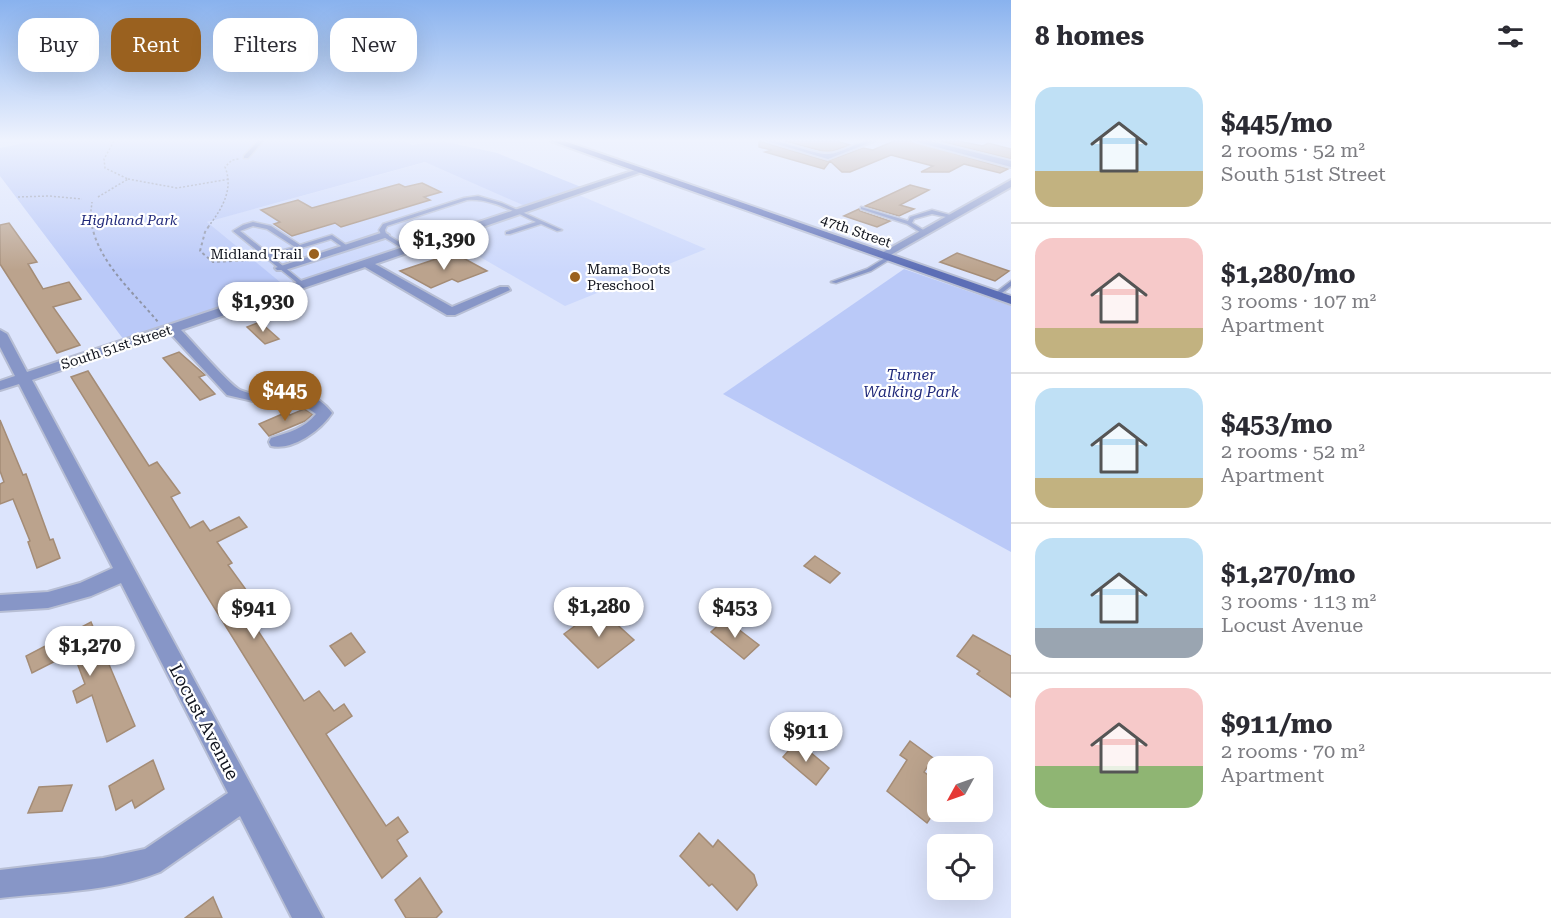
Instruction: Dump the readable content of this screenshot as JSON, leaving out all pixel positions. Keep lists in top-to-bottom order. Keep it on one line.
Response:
{"streets":{"main road":["47th Street"],"street":["South 51st Street","Locust Avenue"]},"crossings":[["South 51st Street","Locust Avenue"]],"parks":["Highland Park","Turner Walking Park"],"places":["Midland Trail","Mama Boots Preschool"],"north":"bottom left","page":{"heading":"8 homes","chip":["Buy","Rent","Filters","New"],"list":[{"name":"$445/mo","note":"2 rooms · 52 m² · South 51st Street"},{"name":"$1,280/mo","note":"3 rooms · 107 m² · Apartment"},{"name":"$453/mo","note":"2 rooms · 52 m² · Apartment"},{"name":"$1,270/mo","note":"3 rooms · 113 m² · Locust Avenue"},{"name":"$911/mo","note":"2 rooms · 70 m² · Apartment"}],"price":["$1,390","$1,930","$445","$1,280","$453","$941","$1,270","$911"]}}
